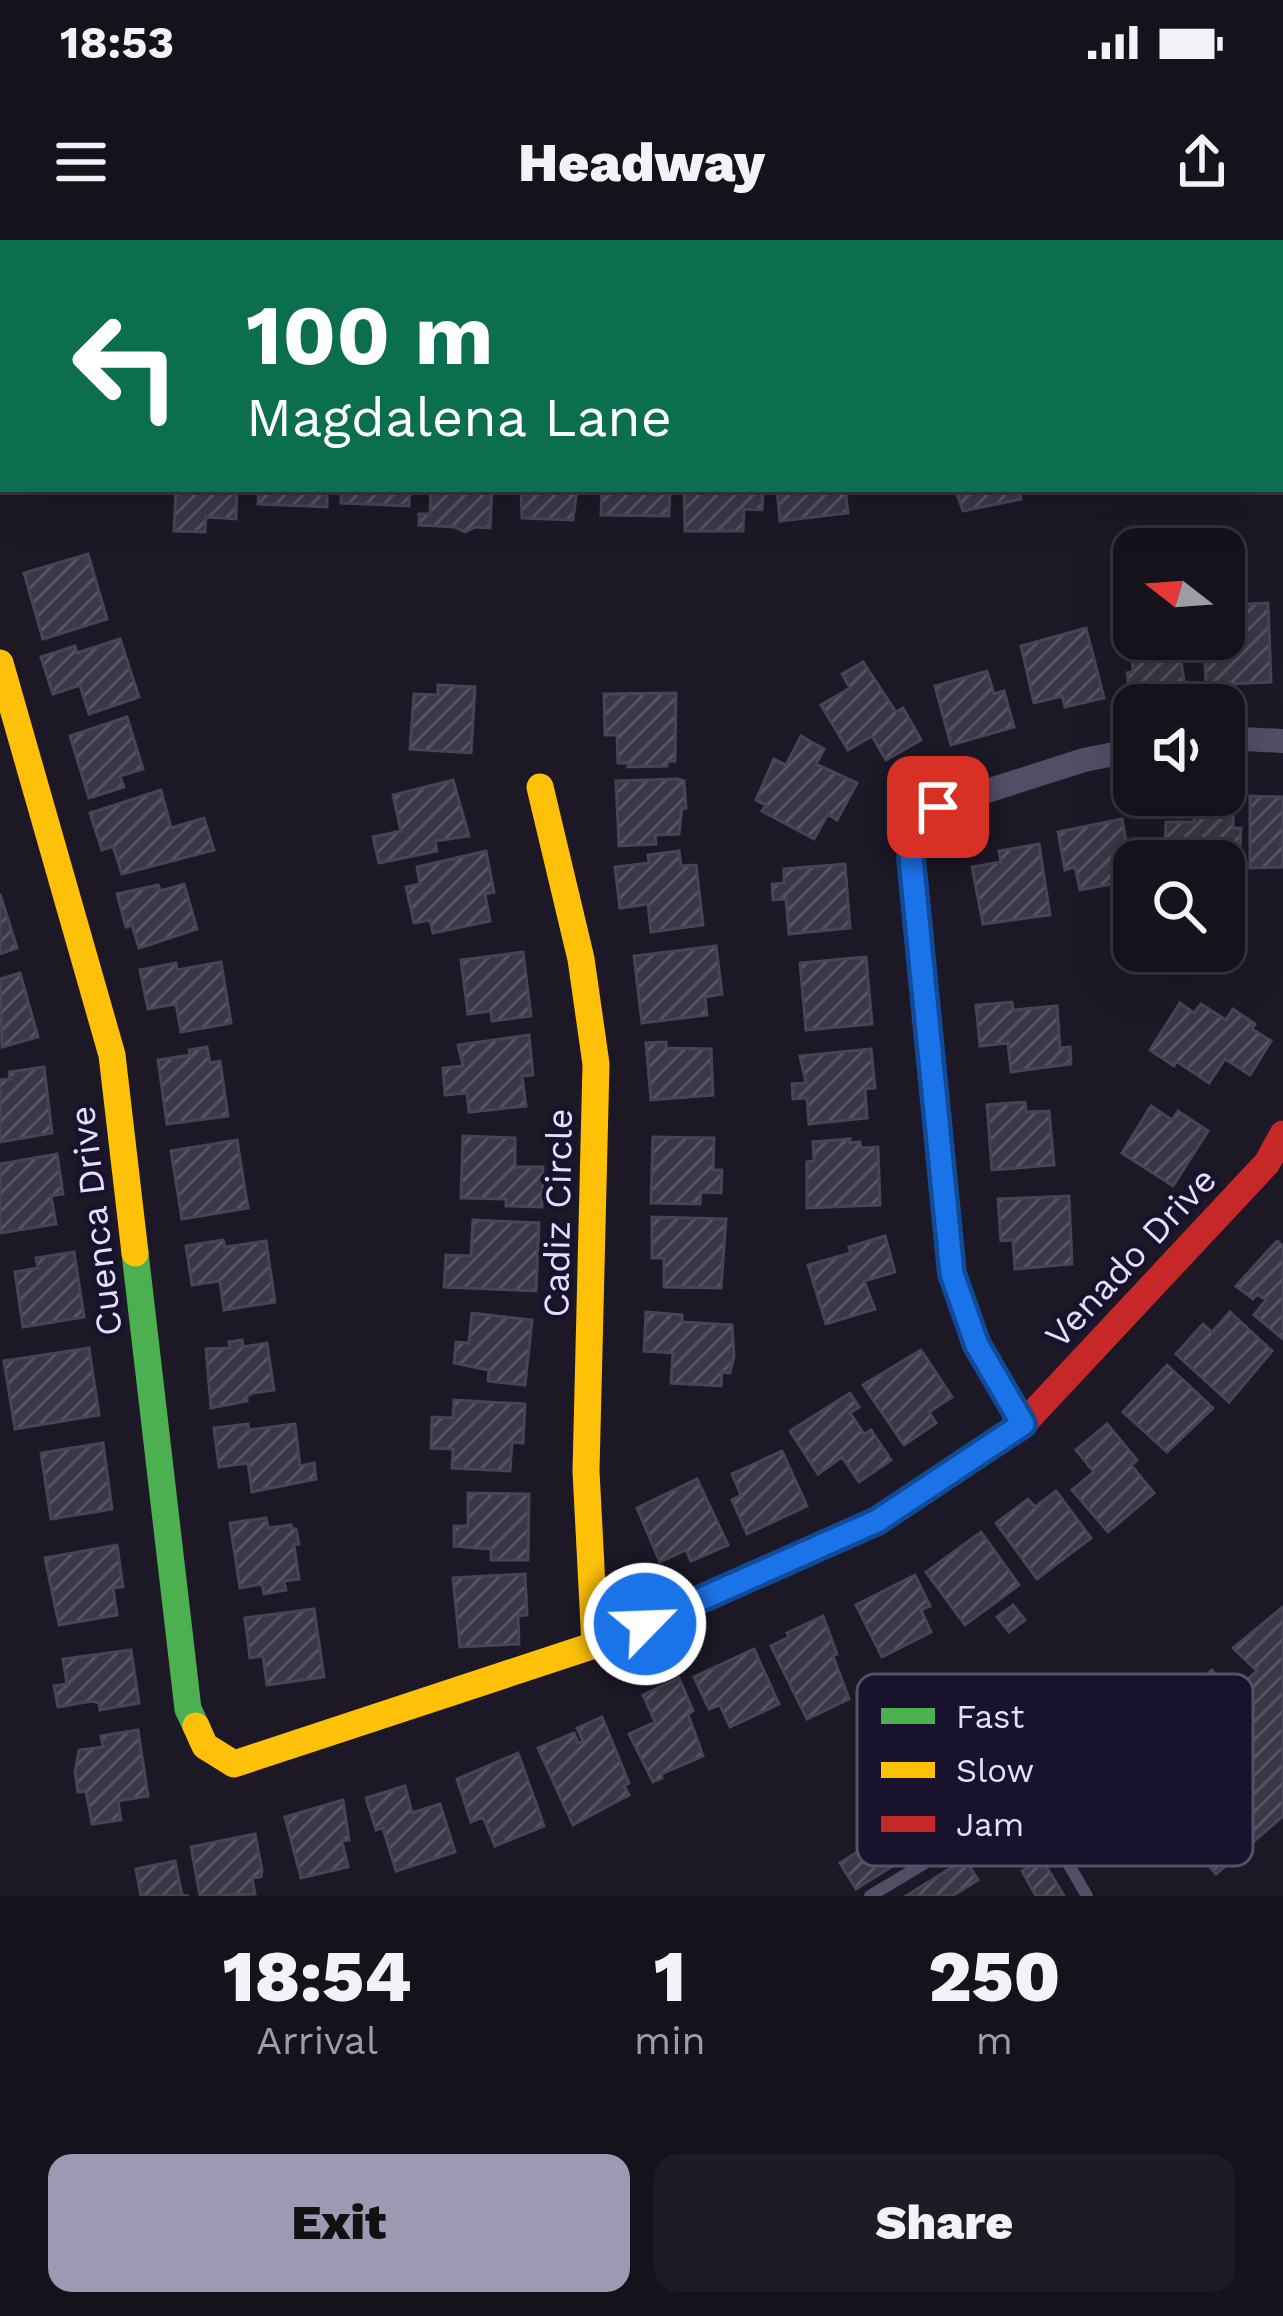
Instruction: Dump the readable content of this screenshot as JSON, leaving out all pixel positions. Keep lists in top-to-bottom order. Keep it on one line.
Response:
{"streets":{"street":["Cadiz Circle","Cuenca Drive","Venado Drive"]},"crossings":[["Cadiz Circle","Venado Drive"],["Cuenca Drive","Venado Drive"]],"legend":["Fast","Slow","Jam"],"north":"left","page":{"status":"18:53","header":"Headway","turn":["100 m","Magdalena Lane"],"eta":["18:54","Arrival","1","min","250","m"],"buttons":["Exit","Share"]}}
